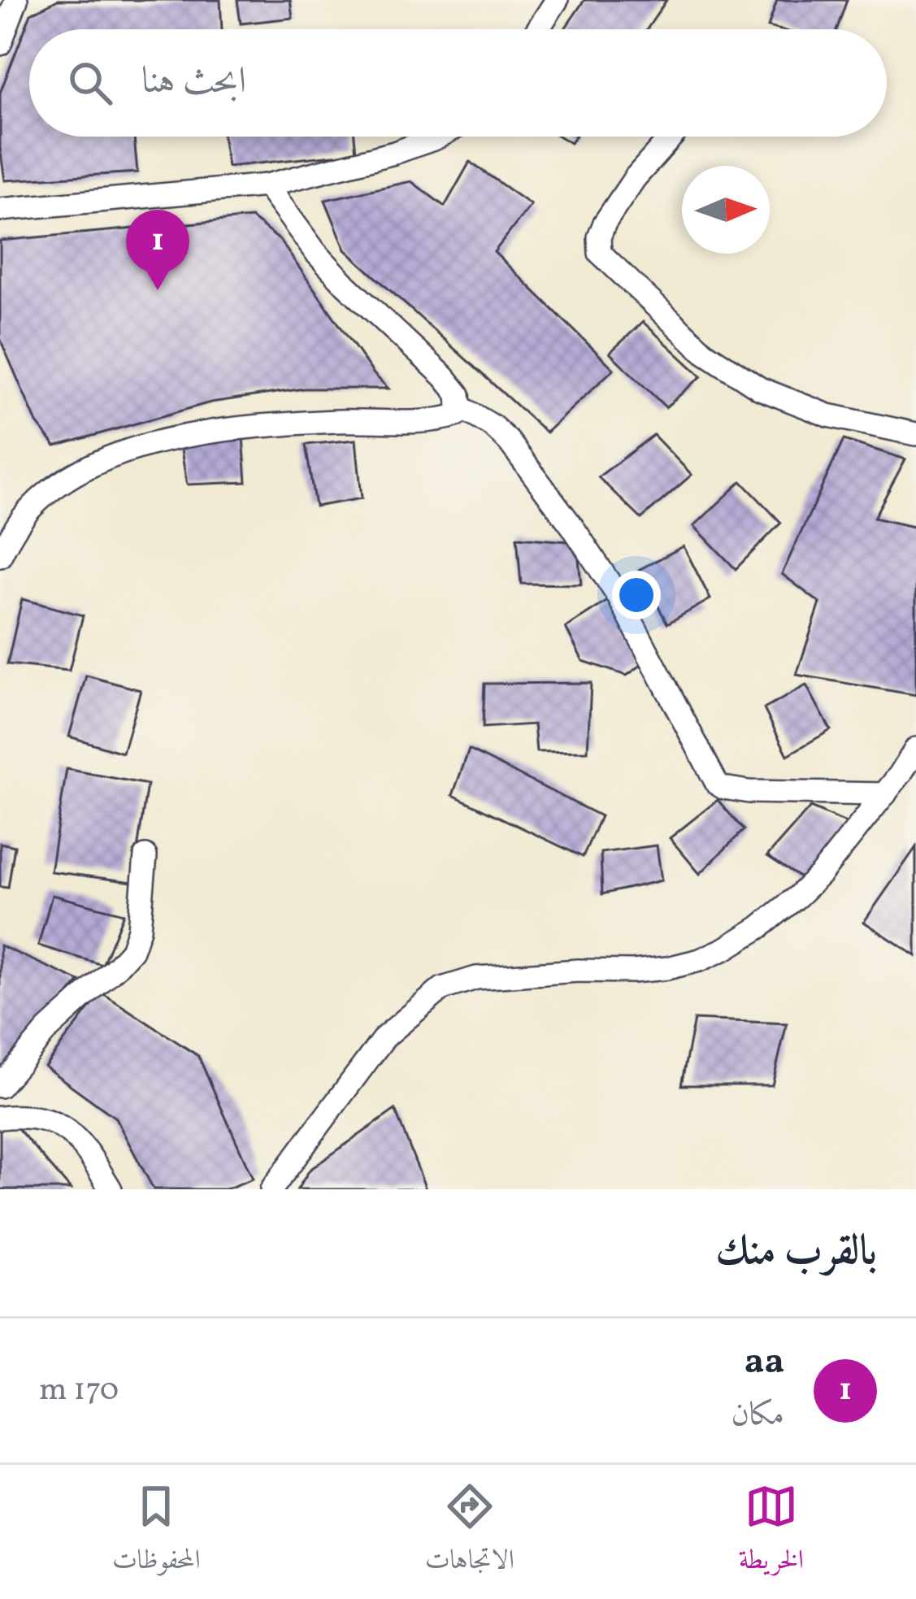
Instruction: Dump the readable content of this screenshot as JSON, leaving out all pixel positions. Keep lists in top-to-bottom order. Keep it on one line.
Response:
{"north":"right","page":{"search":"ابحث هنا","pins":"1","heading":"بالقرب منك","list":[{"mark":"1","name":"aa","note":"مكان","value":"170 m"}],"nav":["الخريطة","الاتجاهات","المحفوظات"]}}
